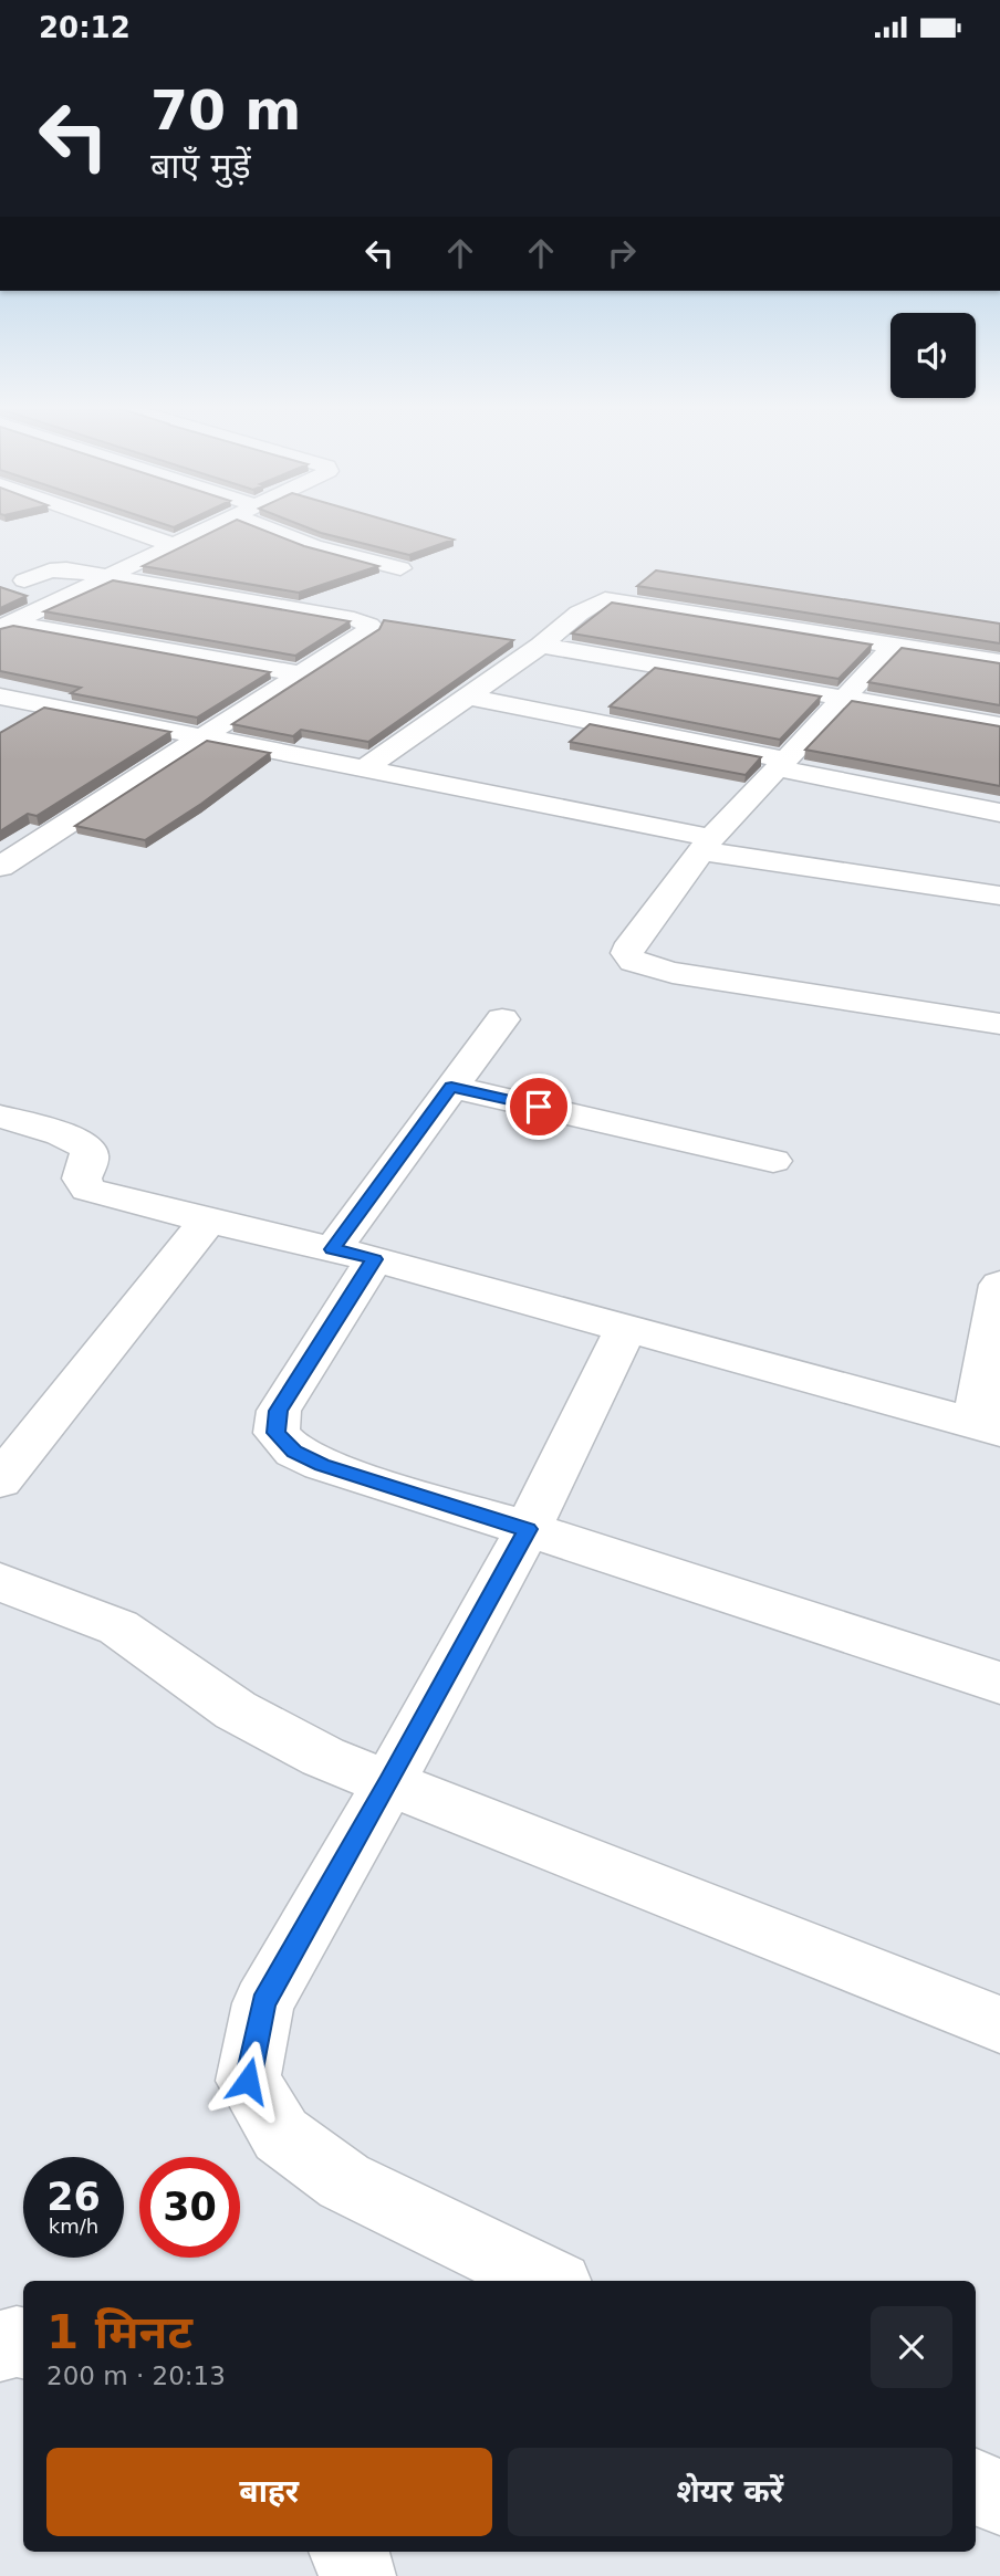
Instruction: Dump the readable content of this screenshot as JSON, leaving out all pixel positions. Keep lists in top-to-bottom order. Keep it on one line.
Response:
{"page":{"status":"20:12","turn":["70 m","बाएँ मुड़ें"],"speed":"26 km/h","limit":"30","heading":["1 मिनट","200 m · 20:13"],"buttons":["बाहर","शेयर करें"]}}
